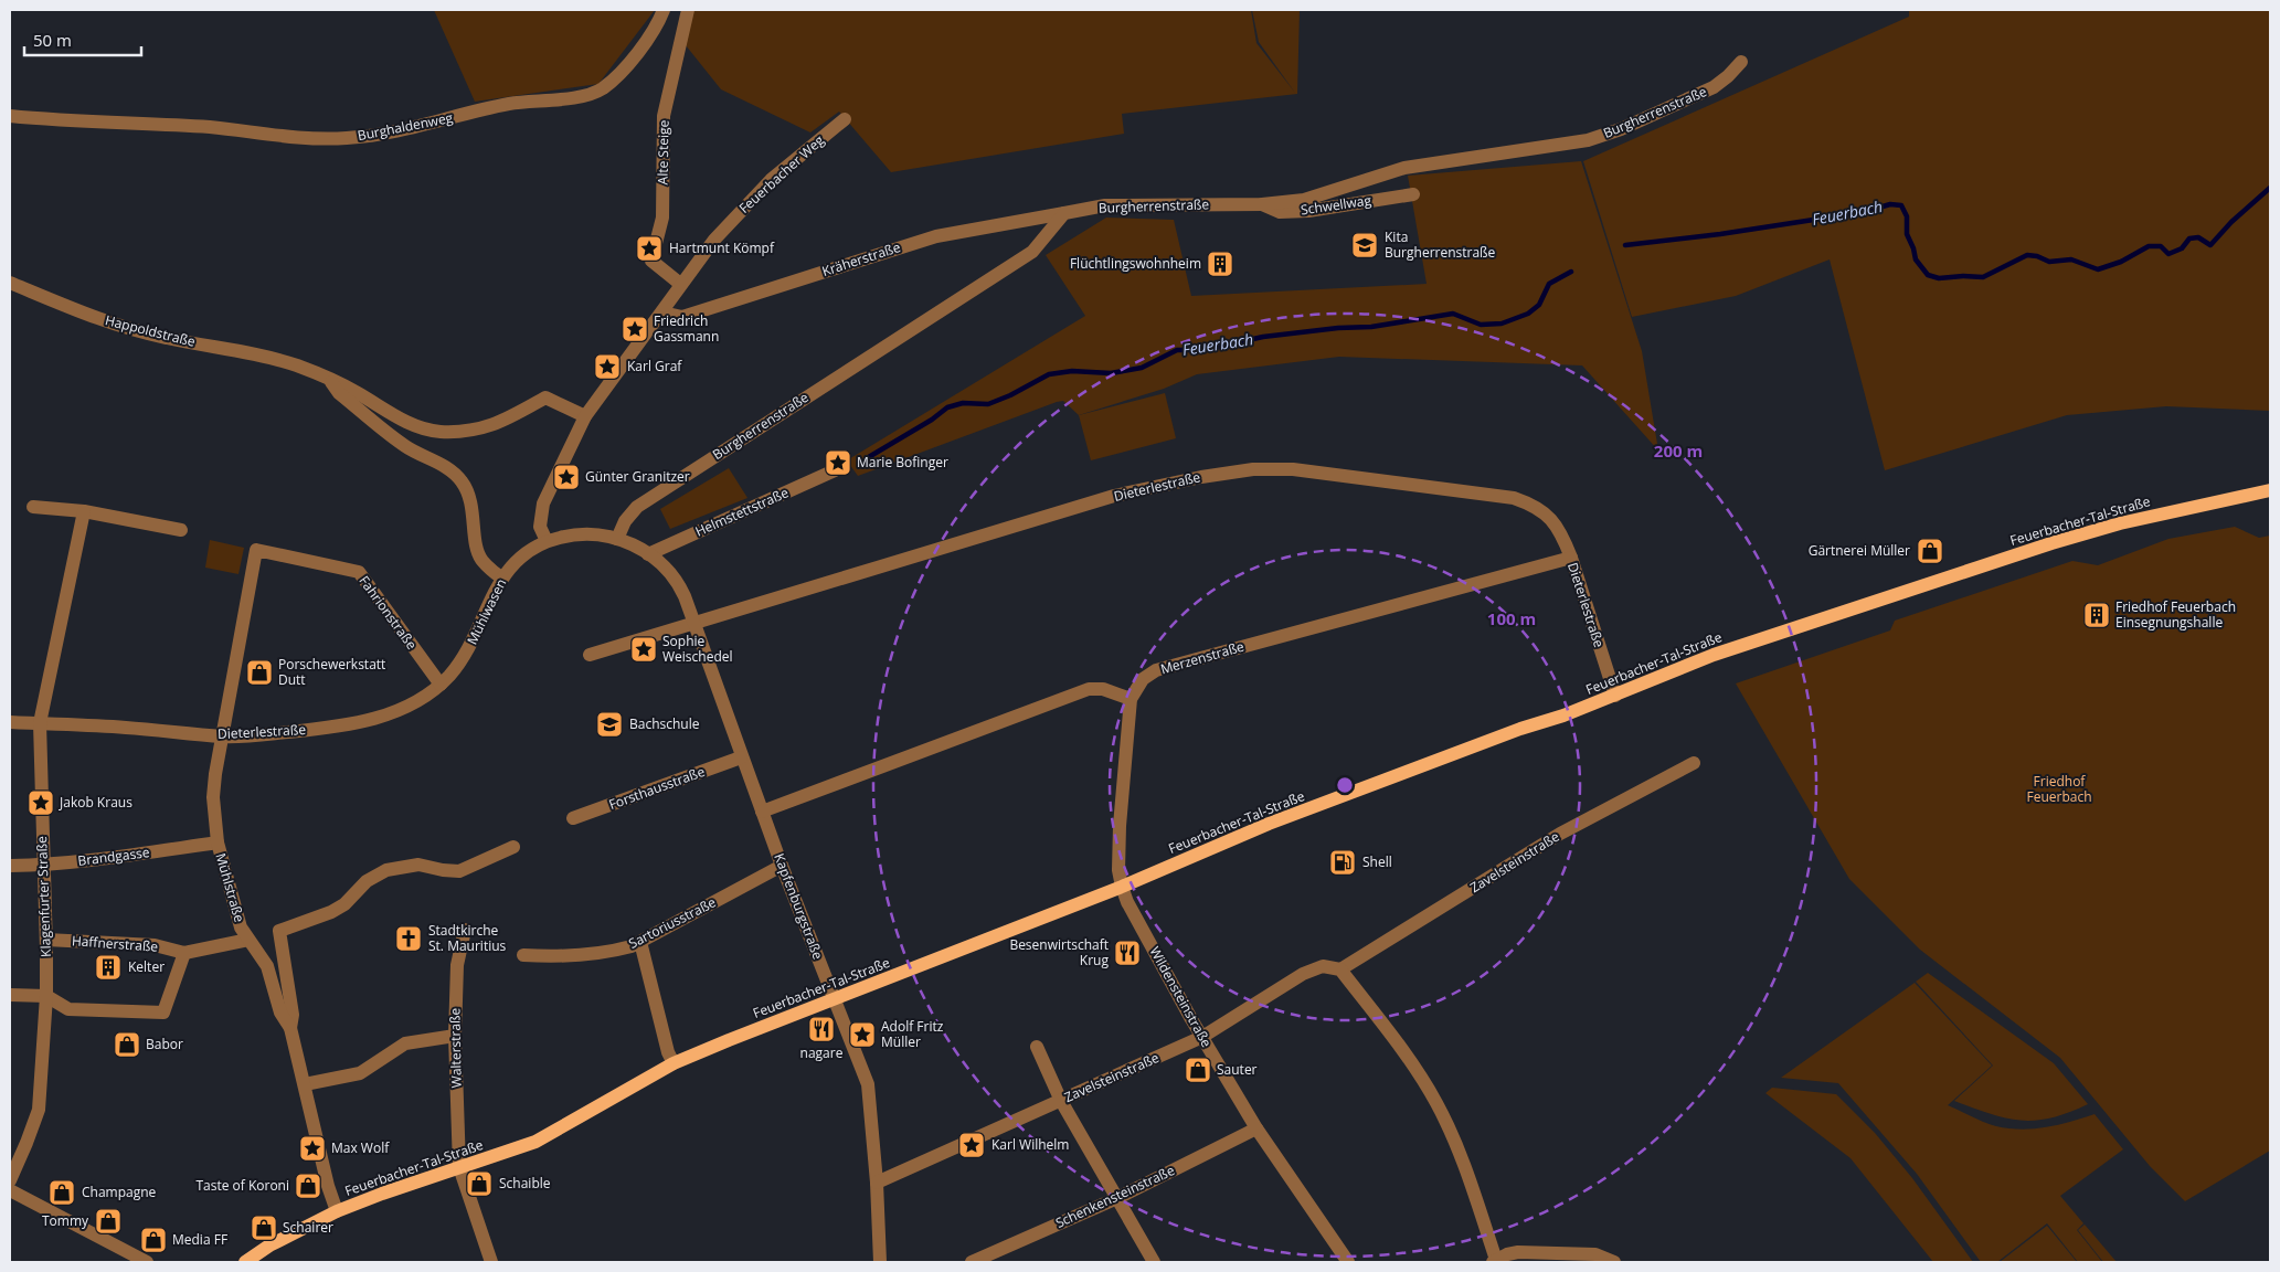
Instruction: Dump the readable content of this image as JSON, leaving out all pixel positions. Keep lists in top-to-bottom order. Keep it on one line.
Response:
{"streets":{"main road":["Feuerbacher-Tal-Straße"],"street":["Burgherrenstraße","Burghaldenweg","Alte Steige","Feuerbacher Weg","Schwellwag","Kräherstraße","Happoldstraße","Dieterlestraße","Helmstettstraße","Mühlwasen","Fahrionstraße","Merzenstraße","Forsthausstraße","Brandgasse","Zavelsteinstraße","Mühlstraße","Klagenfurter Straße","Kapfenburgstraße","Sartoriusstraße","Haffnerstraße","Wildensteinstraße","Walterstraße","Schenkensteinstraße"]},"crossings":[["Burgherrenstraße","Schwellwag"],["Burgherrenstraße","Kräherstraße"],["Burgherrenstraße","Mühlwasen"],["Alte Steige","Feuerbacher Weg"],["Feuerbacher Weg","Kräherstraße"],["Feuerbacher Weg","Happoldstraße"],["Feuerbacher Weg","Mühlwasen"],["Happoldstraße","Mühlwasen"],["Dieterlestraße","Feuerbacher-Tal-Straße"],["Dieterlestraße","Mühlwasen"],["Dieterlestraße","Fahrionstraße"],["Dieterlestraße","Merzenstraße"],["Dieterlestraße","Mühlstraße"],["Dieterlestraße","Klagenfurter Straße"],["Dieterlestraße","Kapfenburgstraße"],["Helmstettstraße","Mühlwasen"],["Feuerbacher-Tal-Straße","Mühlstraße"],["Feuerbacher-Tal-Straße","Kapfenburgstraße"],["Feuerbacher-Tal-Straße","Wildensteinstraße"],["Feuerbacher-Tal-Straße","Walterstraße"],["Mühlwasen","Fahrionstraße"],["Mühlwasen","Kapfenburgstraße"],["Fahrionstraße","Mühlstraße"],["Merzenstraße","Wildensteinstraße"],["Forsthausstraße","Kapfenburgstraße"],["Brandgasse","Mühlstraße"],["Brandgasse","Klagenfurter Straße"],["Zavelsteinstraße","Kapfenburgstraße"],["Zavelsteinstraße","Wildensteinstraße"],["Mühlstraße","Haffnerstraße"],["Klagenfurter Straße","Haffnerstraße"],["Kapfenburgstraße","Sartoriusstraße"],["Wildensteinstraße","Schenkensteinstraße"]],"water":["Feuerbach"],"parks":["Friedhof Feuerbach"],"places":{"school or university":["Kita Burgherrenstraße","Bachschule"],"place":["Hartmunt Kömpf","Friedrich Gassmann","Karl Graf","Marie Bofinger","Günter Granitzer","Sophie Weischedel","Jakob Kraus","Adolf Fritz Müller","Karl Wilhelm","Max Wolf"],"building":["Flüchtlingswohnheim","Friedhof Feuerbach Einsegnungshalle","Kelter"],"shop":["Gärtnerei Müller","Porschewerkstatt Dutt","Babor","Sauter","Schaible","Taste of Koroni","Champagne","Tommy","Schairer","Media FF"],"fuel station":["Shell"],"church":["Stadtkirche St. Mauritius"],"restaurant":["Besenwirtschaft Krug","nagare"]},"scale_bar":"50 m","rings":["200 m","100 m"]}
